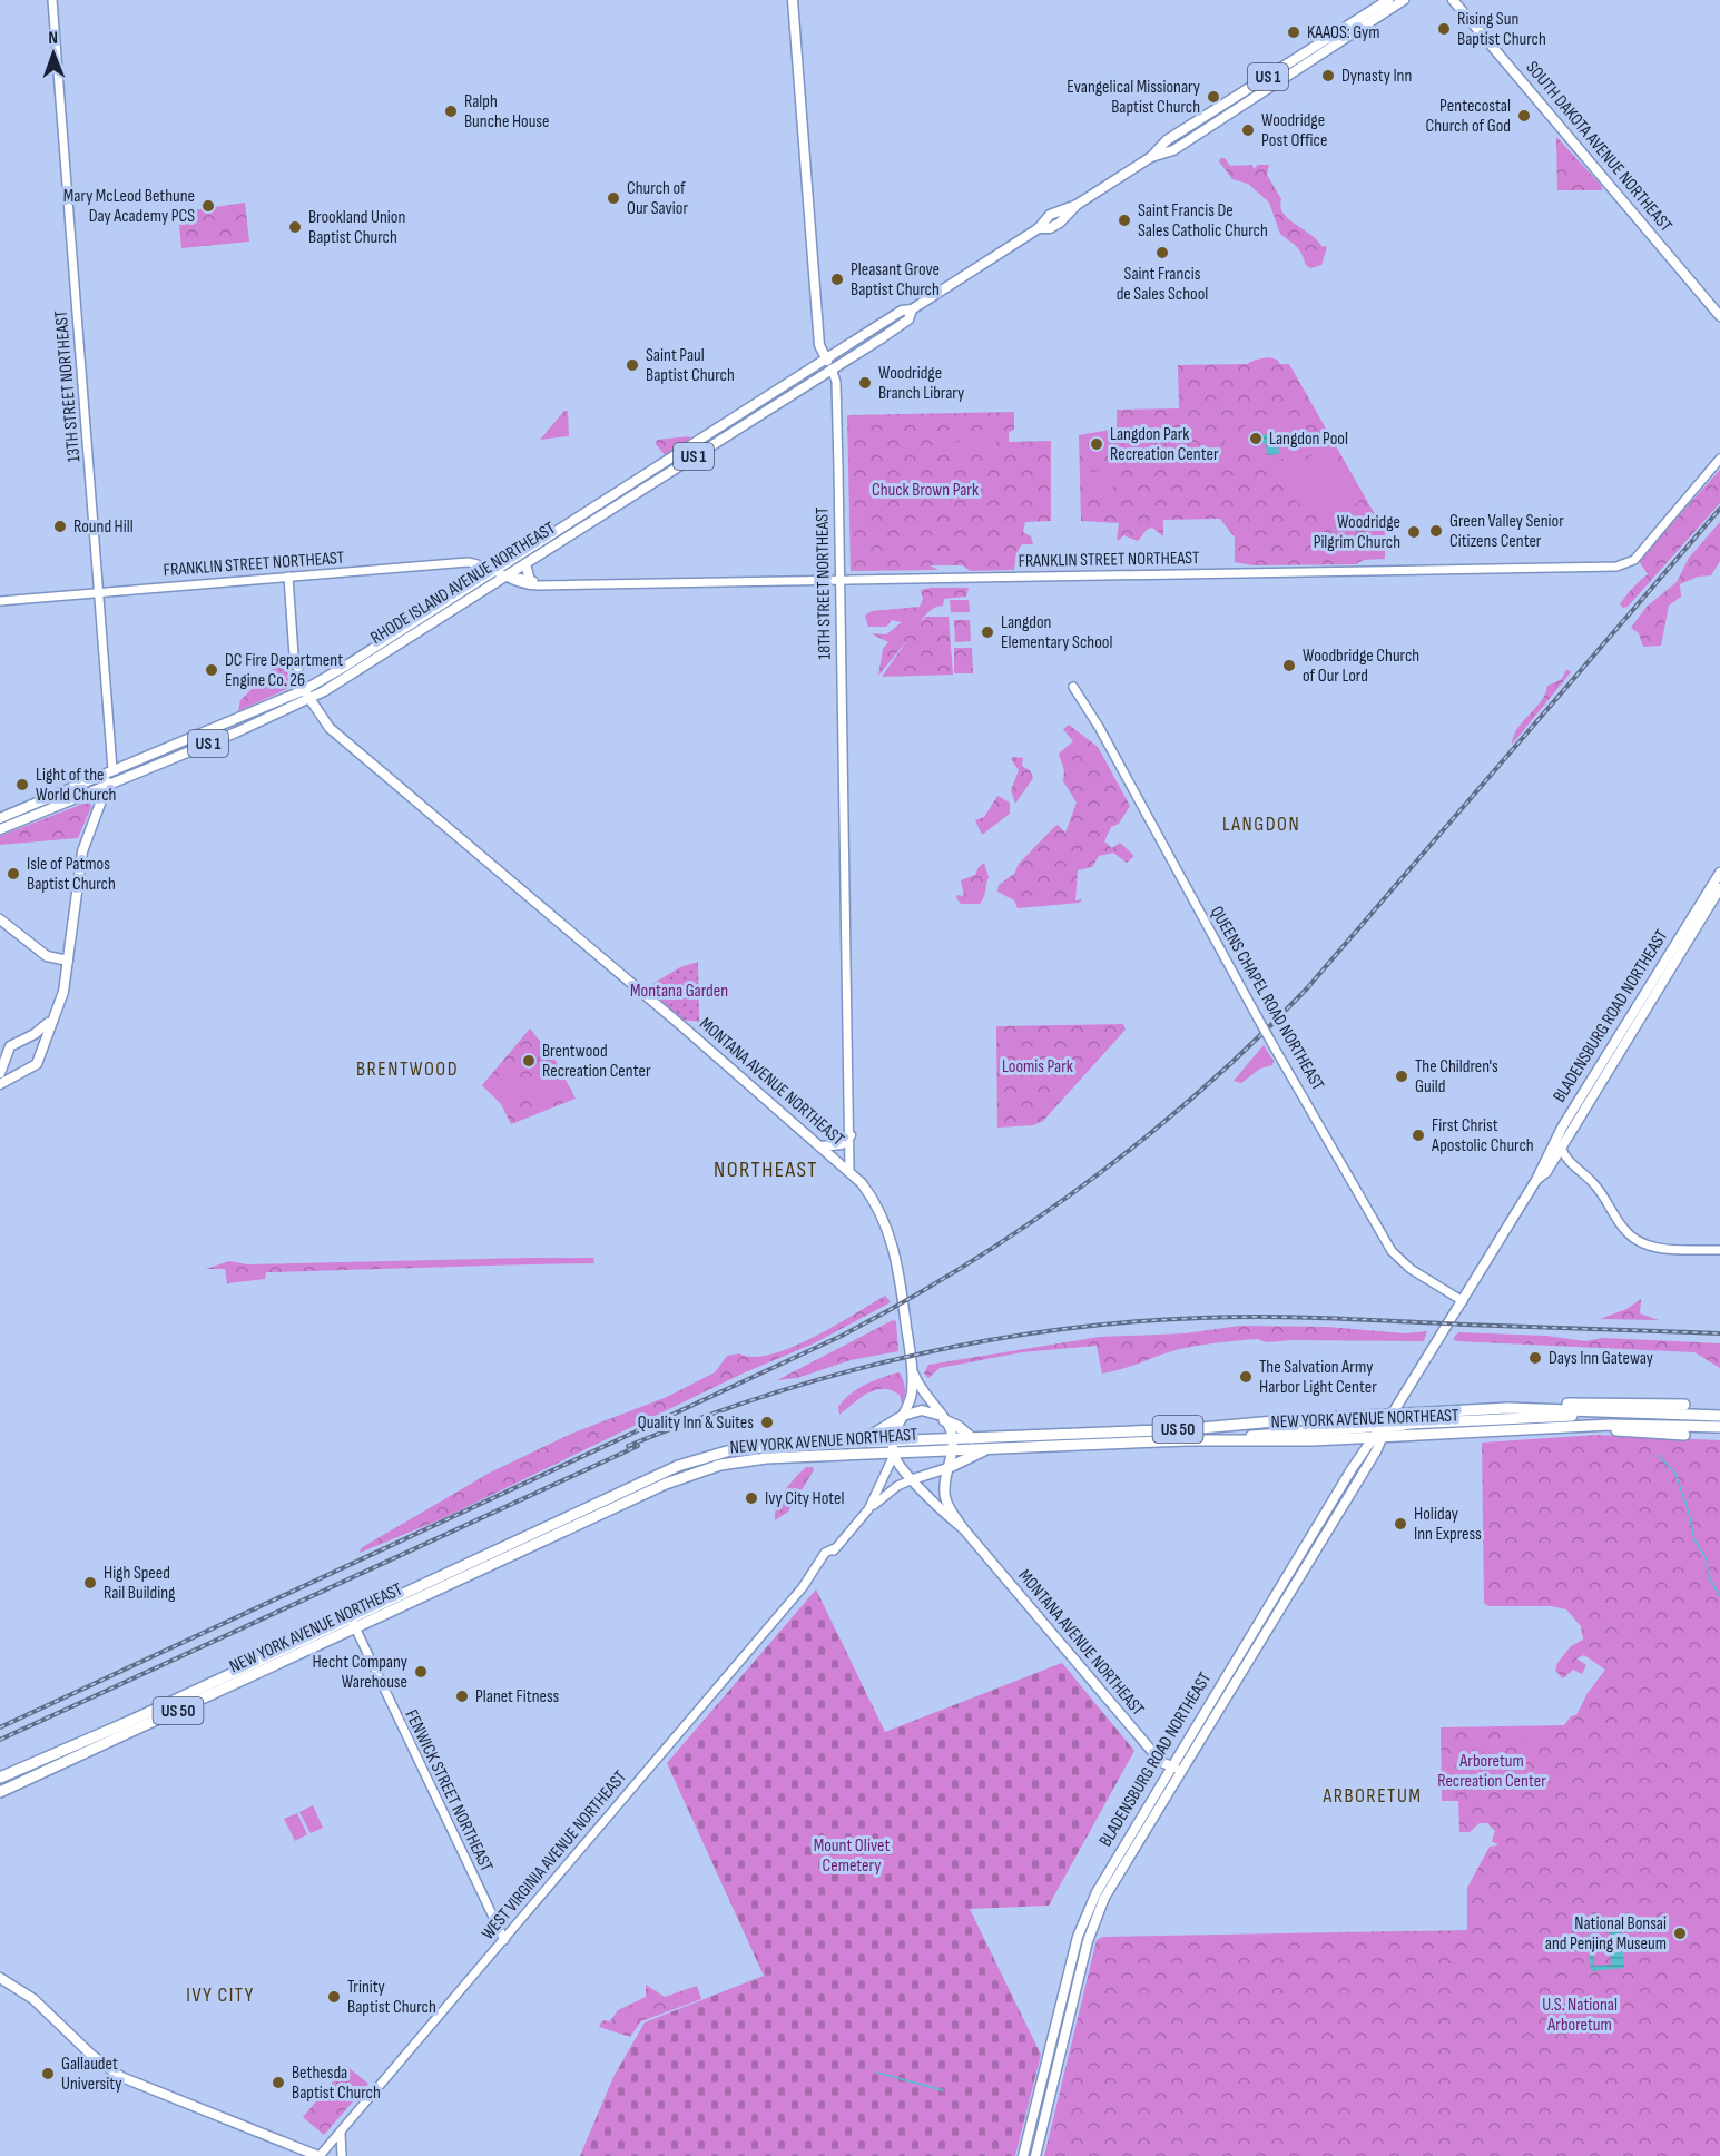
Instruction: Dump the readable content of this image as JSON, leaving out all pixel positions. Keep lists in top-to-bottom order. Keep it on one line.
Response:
{"streets":{"highway":["NEW YORK AVENUE NORTHEAST","US 50"],"main road":["US 1","SOUTH DAKOTA AVENUE NORTHEAST","RHODE ISLAND AVENUE NORTHEAST","18TH STREET NORTHEAST","BLADENSBURG ROAD NORTHEAST","MONTANA AVENUE NORTHEAST"],"street":["13TH STREET NORTHEAST","FRANKLIN STREET NORTHEAST","QUEENS CHAPEL ROAD NORTHEAST","FENWICK STREET NORTHEAST","WEST VIRGINIA AVENUE NORTHEAST"]},"crossings":[["13TH STREET NORTHEAST","FRANKLIN STREET NORTHEAST"],["13TH STREET NORTHEAST","RHODE ISLAND AVENUE NORTHEAST"],["FRANKLIN STREET NORTHEAST","RHODE ISLAND AVENUE NORTHEAST"],["FRANKLIN STREET NORTHEAST","18TH STREET NORTHEAST"],["RHODE ISLAND AVENUE NORTHEAST","18TH STREET NORTHEAST"],["RHODE ISLAND AVENUE NORTHEAST","MONTANA AVENUE NORTHEAST"],["18TH STREET NORTHEAST","MONTANA AVENUE NORTHEAST"],["QUEENS CHAPEL ROAD NORTHEAST","BLADENSBURG ROAD NORTHEAST"],["BLADENSBURG ROAD NORTHEAST","MONTANA AVENUE NORTHEAST"],["BLADENSBURG ROAD NORTHEAST","NEW YORK AVENUE NORTHEAST"],["MONTANA AVENUE NORTHEAST","NEW YORK AVENUE NORTHEAST"],["MONTANA AVENUE NORTHEAST","WEST VIRGINIA AVENUE NORTHEAST"],["NEW YORK AVENUE NORTHEAST","FENWICK STREET NORTHEAST"],["NEW YORK AVENUE NORTHEAST","WEST VIRGINIA AVENUE NORTHEAST"],["FENWICK STREET NORTHEAST","WEST VIRGINIA AVENUE NORTHEAST"]],"districts":["LANGDON","BRENTWOOD","NORTHEAST","ARBORETUM","IVY CITY"],"parks":["Chuck Brown Park","Montana Garden","Loomis Park","Arboretum Recreation Center","Mount Olivet Cemetery","U.S. National Arboretum"],"places":["Rising Sun Baptist Church","KAAOS: Gym","Dynasty Inn","Evangelical Missionary Baptist Church","Ralph Bunche House","Pentecostal Church of God","Woodridge Post Office","Church of Our Savior","Mary McLeod Bethune Day Academy PCS","Saint Francis De Sales Catholic Church","Brookland Union Baptist Church","Saint Francis de Sales School","Pleasant Grove Baptist Church","Saint Paul Baptist Church","Woodridge Branch Library","Langdon Pool","Langdon Park Recreation Center","Round Hill","Green Valley Senior Citizens Center","Woodridge Pilgrim Church","Langdon Elementary School","Woodbridge Church of Our Lord","DC Fire Department Engine Co. 26","Light of the World Church","Isle of Patmos Baptist Church","Brentwood Recreation Center","The Children's Guild","First Christ Apostolic Church","Days Inn Gateway","The Salvation Army Harbor Light Center","Quality Inn & Suites","Ivy City Hotel","Holiday Inn Express","High Speed Rail Building","Hecht Company Warehouse","Planet Fitness","National Bonsai and Penjing Museum","Trinity Baptist Church","Gallaudet University","Bethesda Baptist Church"],"north":"top"}
